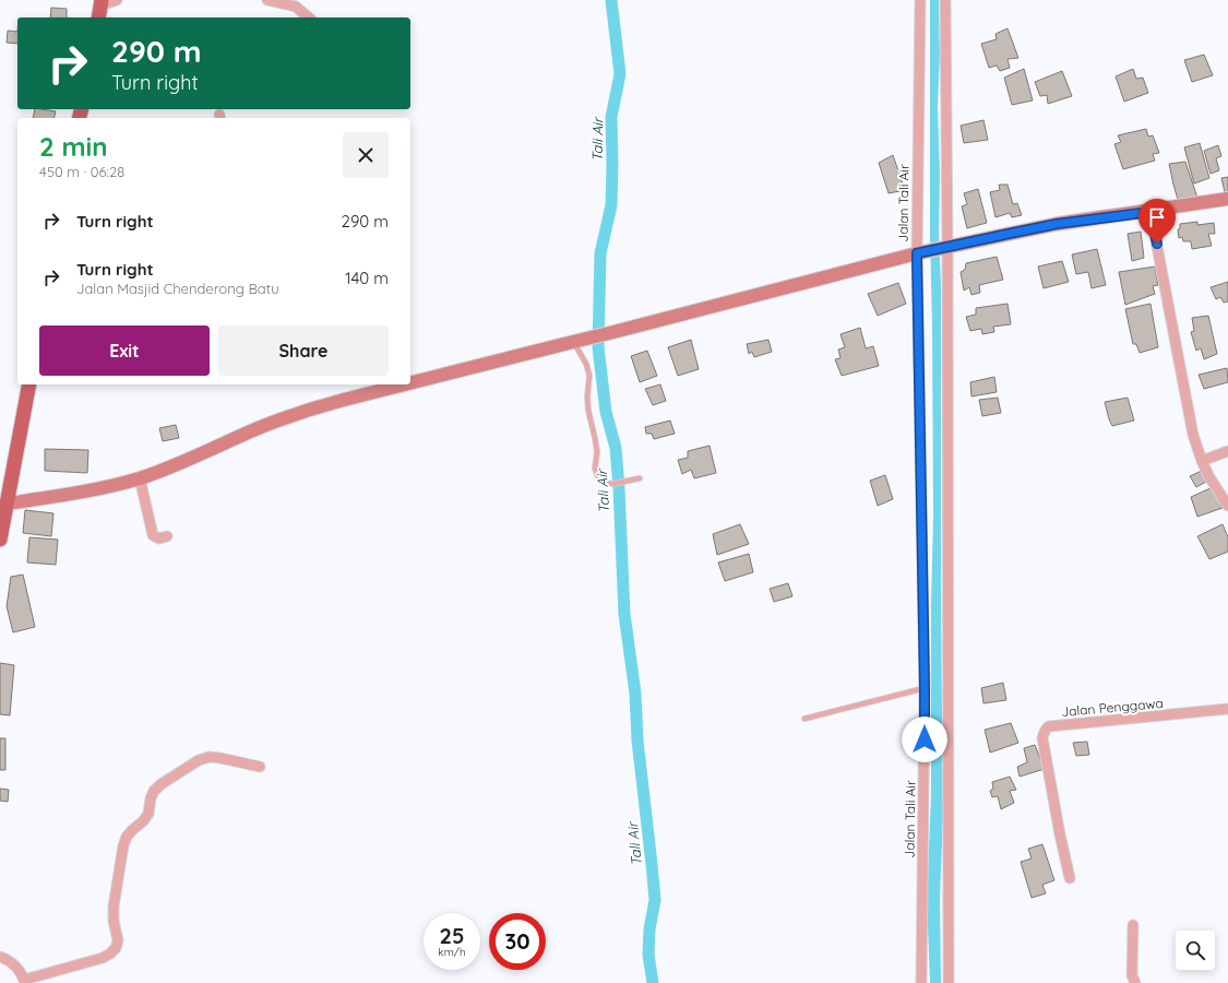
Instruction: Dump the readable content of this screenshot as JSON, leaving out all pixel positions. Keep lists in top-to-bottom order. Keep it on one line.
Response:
{"streets":{"street":["Jalan Tali Air","Jalan Penggawa"]},"water":["Tali Air"],"page":{"turn":["290 m","Turn right"],"heading":["2 min","450 m · 06:28"],"list":[{"name":"Turn right","value":"290 m"},{"name":"Turn right","note":"Jalan Masjid Chenderong Batu","value":"140 m"}],"buttons":["Exit","Share"],"speed":"25 km/h","limit":"30"}}
